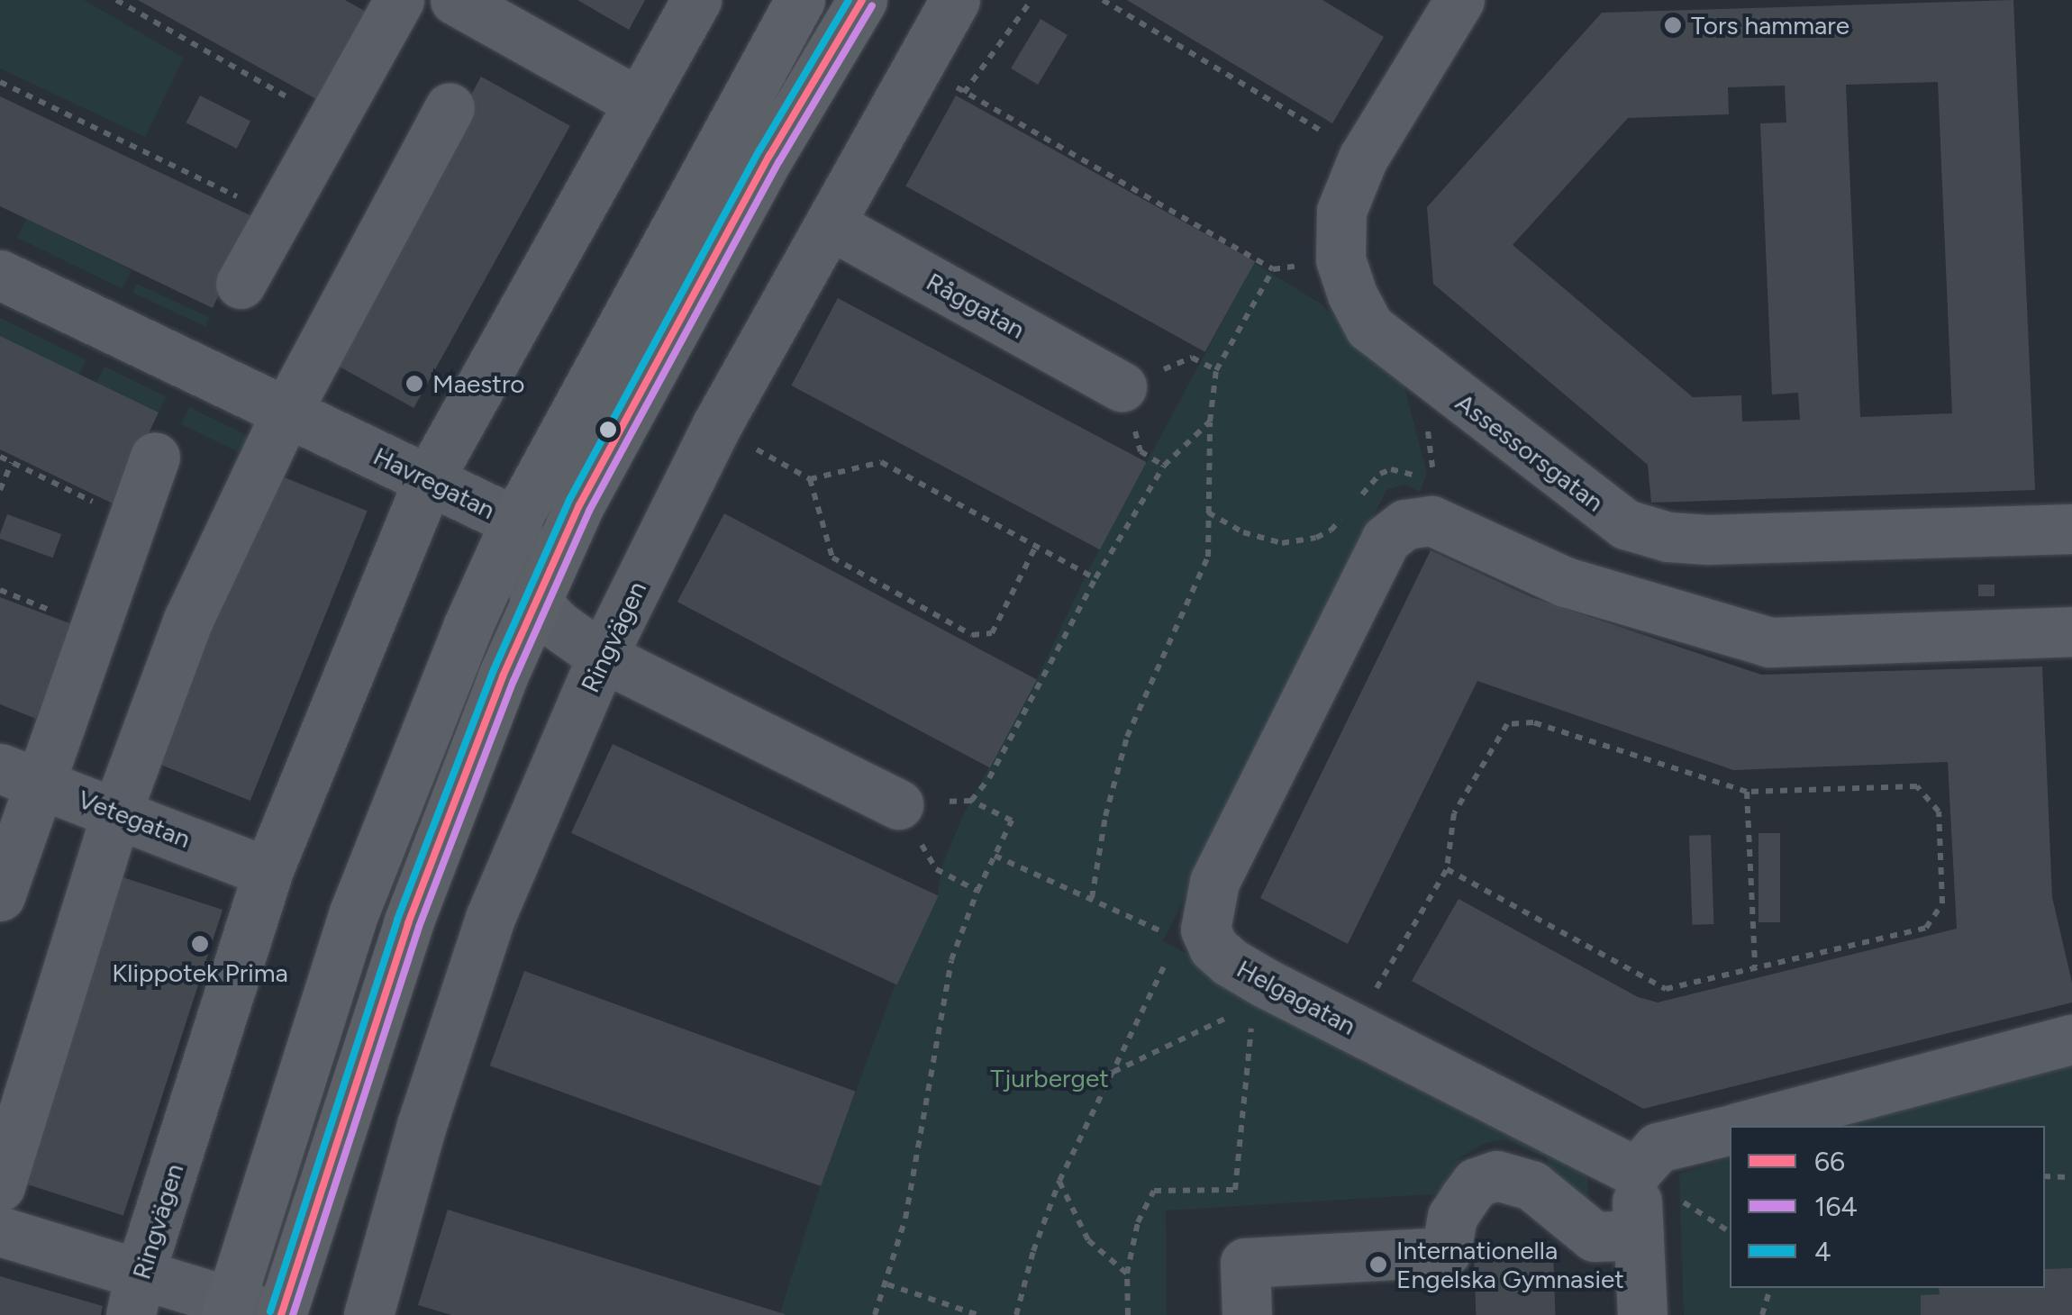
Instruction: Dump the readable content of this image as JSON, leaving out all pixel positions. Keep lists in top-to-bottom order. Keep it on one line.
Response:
{"streets":{"street":["Råggatan","Assessorsgatan","Havregatan","Ringvägen","Vetegatan","Helgagatan"]},"crossings":[["Råggatan","Ringvägen"],["Havregatan","Ringvägen"],["Ringvägen","Vetegatan"]],"parks":["Tjurberget"],"places":["Tors hammare","Maestro","Klippotek Prima","Internationella Engelska Gymnasiet"],"lines":["transit line 66","transit line 4","transit line 164"],"legend":["66","164","4"]}
